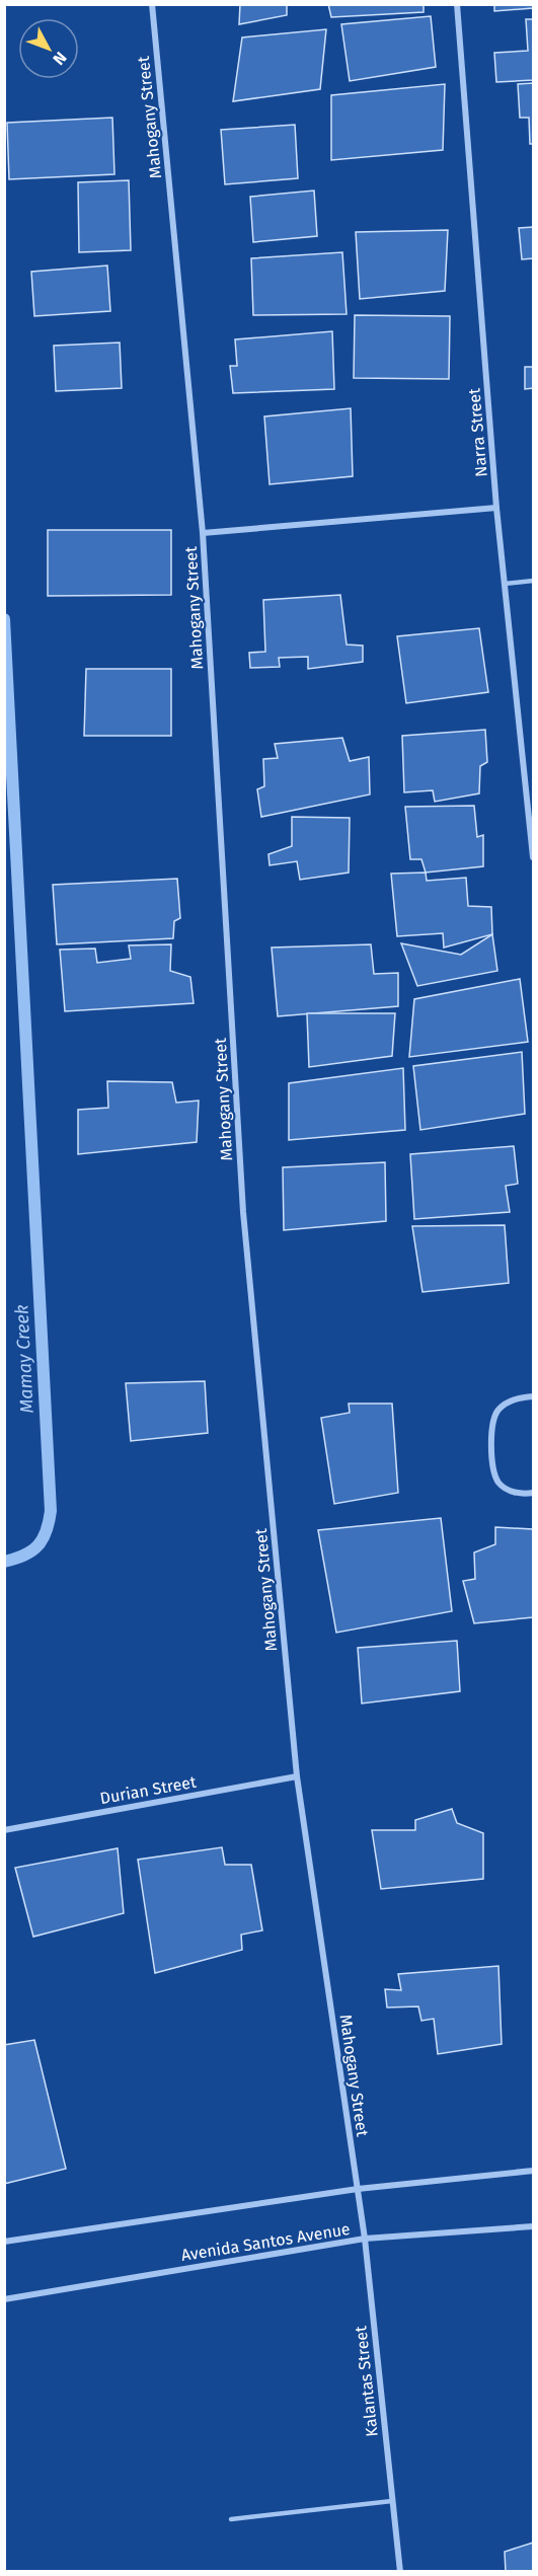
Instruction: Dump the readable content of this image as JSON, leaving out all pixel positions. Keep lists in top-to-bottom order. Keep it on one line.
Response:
{"streets":{"street":["Mahogany Street","Narra Street","Durian Street","Avenida Santos Avenue","Kalantas Street"]},"crossings":[["Mahogany Street","Durian Street"],["Mahogany Street","Kalantas Street"],["Avenida Santos Avenue","Kalantas Street"]],"water":["Mamay Creek"],"north":"bottom right"}
